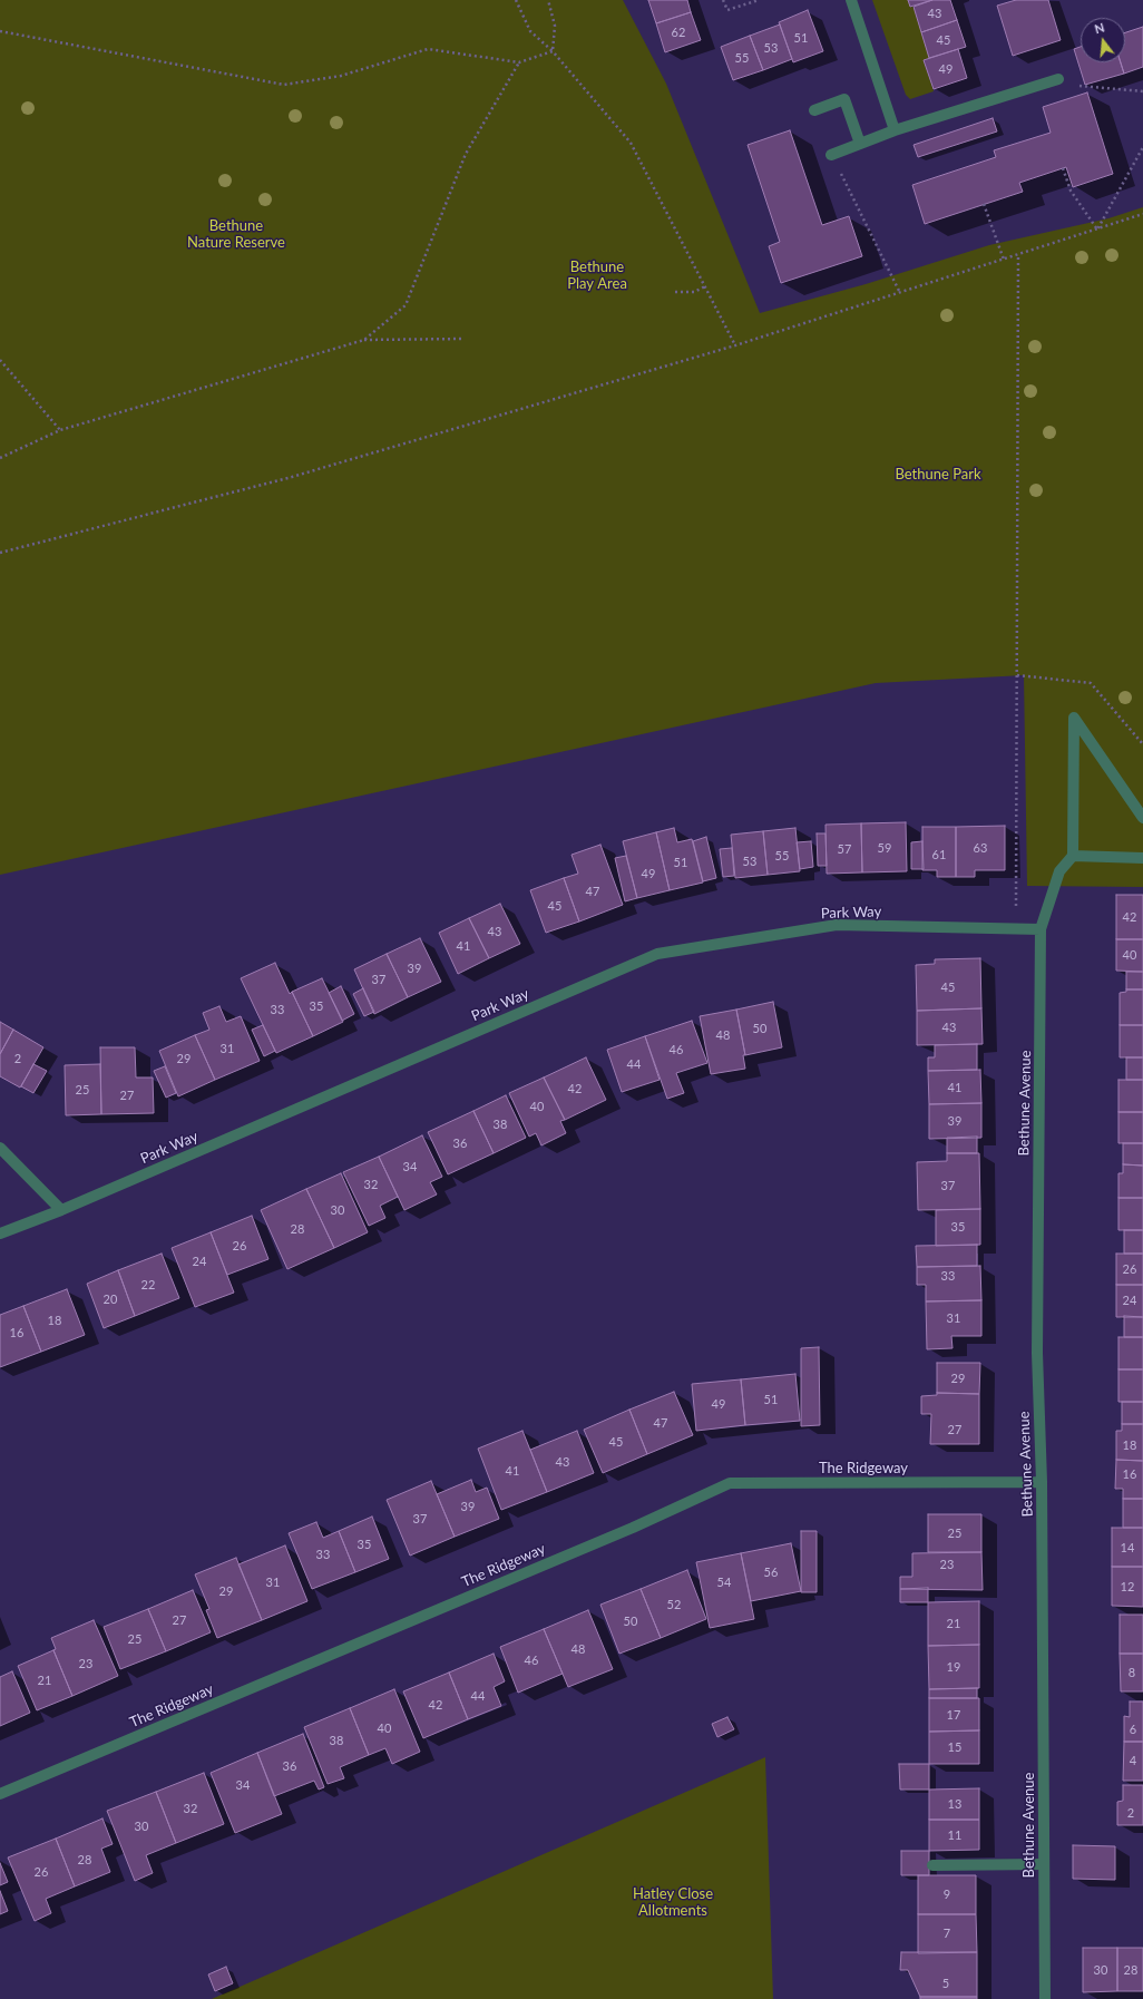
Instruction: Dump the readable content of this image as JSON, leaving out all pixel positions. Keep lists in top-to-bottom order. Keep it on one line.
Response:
{"streets":{"street":["Park Way","Bethune Avenue","The Ridgeway"]},"crossings":[["Park Way","Bethune Avenue"],["Bethune Avenue","The Ridgeway"]],"parks":["Bethune Nature Reserve","Bethune Play Area","Bethune Park","Hatley Close Allotments"],"house_numbers":["43","62","51","45","53","55","49","59","63","57","61","55","53","51","49","47","45","42","43","41","40","39","37","45","35","33","43","50","48","31","46","2","29","44","41","42","25","27","40","39","38","36","34","32","37","30","35","28","26","24","26","33","22","20","24","31","18","16","29","51","49","47","27","45","18","43","41","16","39","37","25","35","14","33","23","56","31","54","12","29","52","27","50","21","25","48","46","23","19","8","21","44","42","17","40","6","38","15","4","36","34","13","32","2","30","11","28","26","9","7","30","28","5"],"north":"top"}
